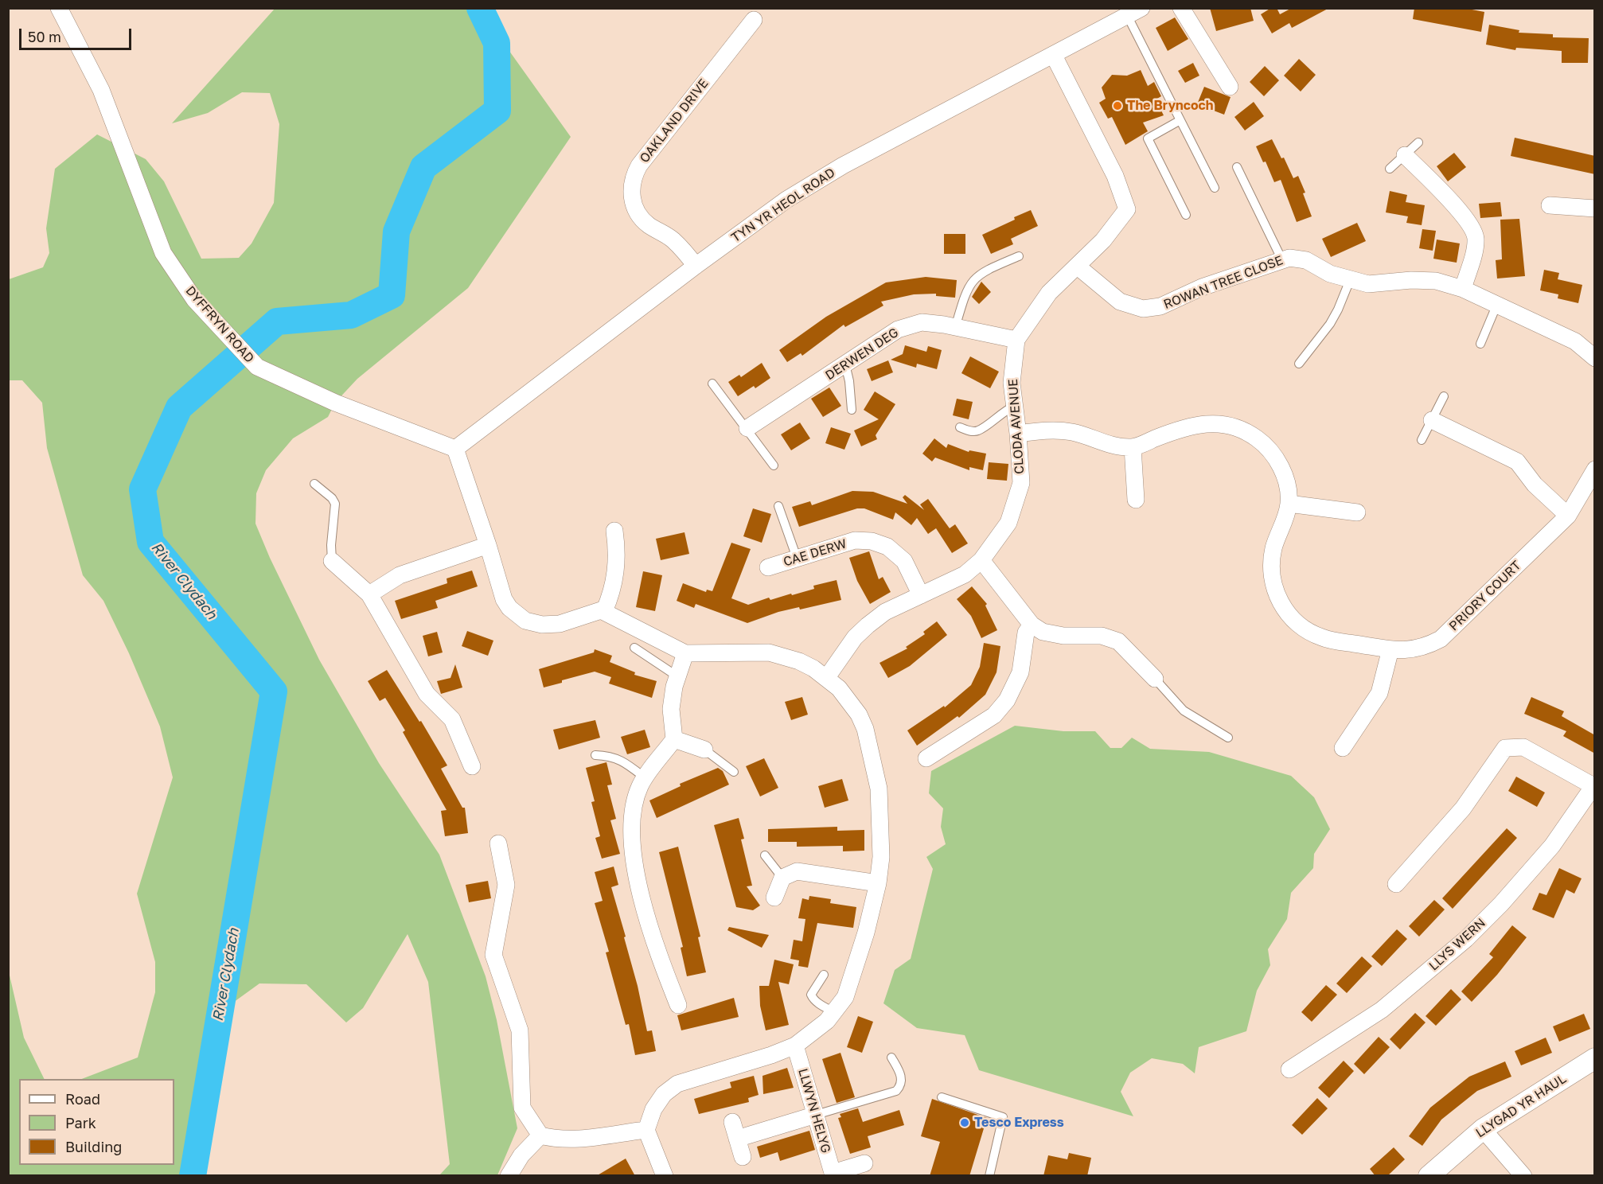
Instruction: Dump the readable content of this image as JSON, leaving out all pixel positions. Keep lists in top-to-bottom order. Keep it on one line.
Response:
{"streets":{"street":["OAKLAND DRIVE","TYN YR HEOL ROAD","ROWAN TREE CLOSE","DYFFRYN ROAD","DERWEN DEG","CLODA AVENUE","CAE DERW","PRIORY COURT","LLYS WERN","LLYGAD YR HAUL","LLWYN HELYG"]},"crossings":[["OAKLAND DRIVE","TYN YR HEOL ROAD"],["TYN YR HEOL ROAD","DYFFRYN ROAD"],["TYN YR HEOL ROAD","CLODA AVENUE"],["ROWAN TREE CLOSE","CLODA AVENUE"],["DERWEN DEG","CLODA AVENUE"],["CLODA AVENUE","CAE DERW"],["CLODA AVENUE","PRIORY COURT"]],"water":["River Clydach"],"places":["The Bryncoch","Tesco Express"],"legend":["Road","Park","Building"],"scale_bar":"50 m"}
